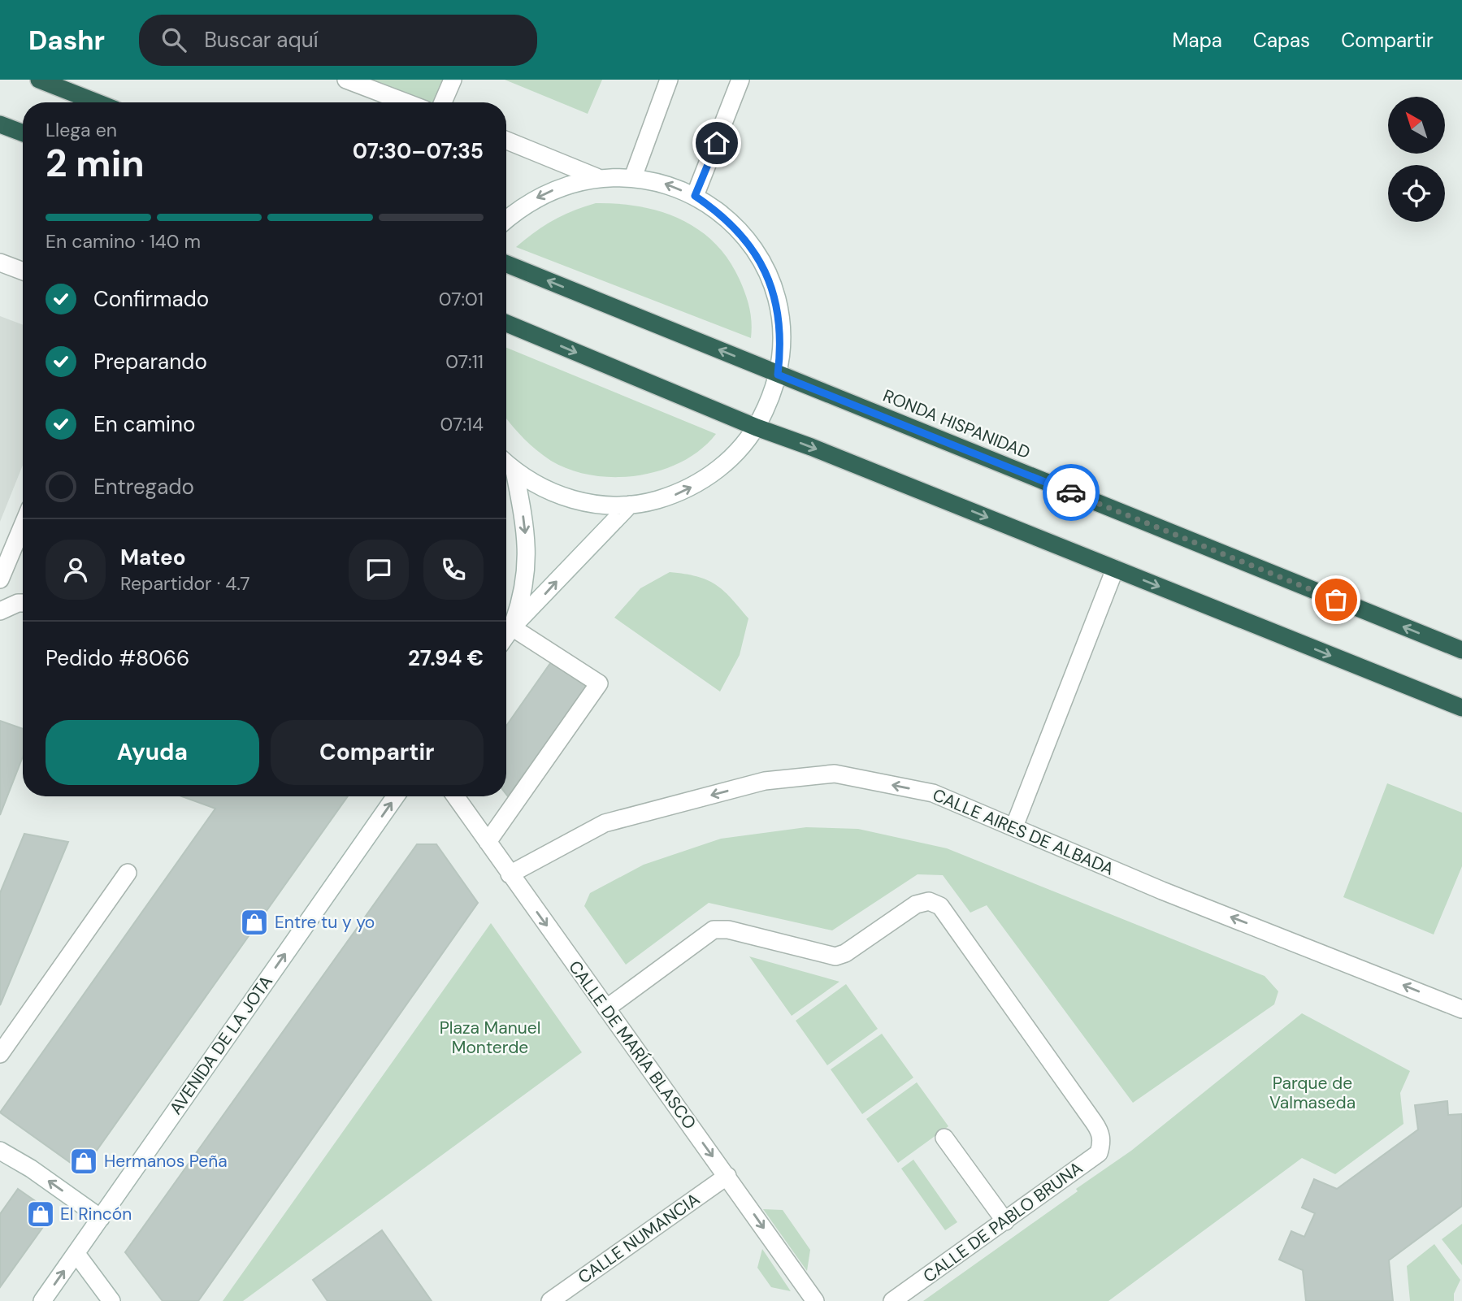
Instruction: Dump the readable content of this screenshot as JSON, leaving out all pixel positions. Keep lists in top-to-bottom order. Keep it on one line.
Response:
{"streets":{"highway":["RONDA HISPANIDAD"],"street":["CALLE AIRES DE ALBADA","AVENIDA DE LA JOTA","CALLE DE MARÍA BLASCO","CALLE DE PABLO BRUNA","CALLE NUMANCIA"]},"crossings":[["CALLE AIRES DE ALBADA","CALLE DE MARÍA BLASCO"],["CALLE DE MARÍA BLASCO","CALLE DE PABLO BRUNA"],["CALLE DE MARÍA BLASCO","CALLE NUMANCIA"]],"one_way":["CALLE AIRES DE ALBADA","AVENIDA DE LA JOTA","CALLE DE MARÍA BLASCO"],"parks":["Plaza Manuel Monterde","Parque de Valmaseda"],"places":{"shop":["Entre tu y yo","Hermanos Peña","El Rincón"]},"north":"top left","page":{"header":"Dashr","search":"Buscar aquí","nav":["Mapa","Capas","Compartir"],"heading":["2 min","Llega en","07:30–07:35"],"panel":["Mateo","Repartidor · 4.7","Pedido #8066","27.94 €"],"bar":"En camino · 140 m","list":[["Confirmado","07:01"],["Preparando","07:11"],["En camino","07:14"],"Entregado"],"buttons":["Ayuda","Compartir"]}}
